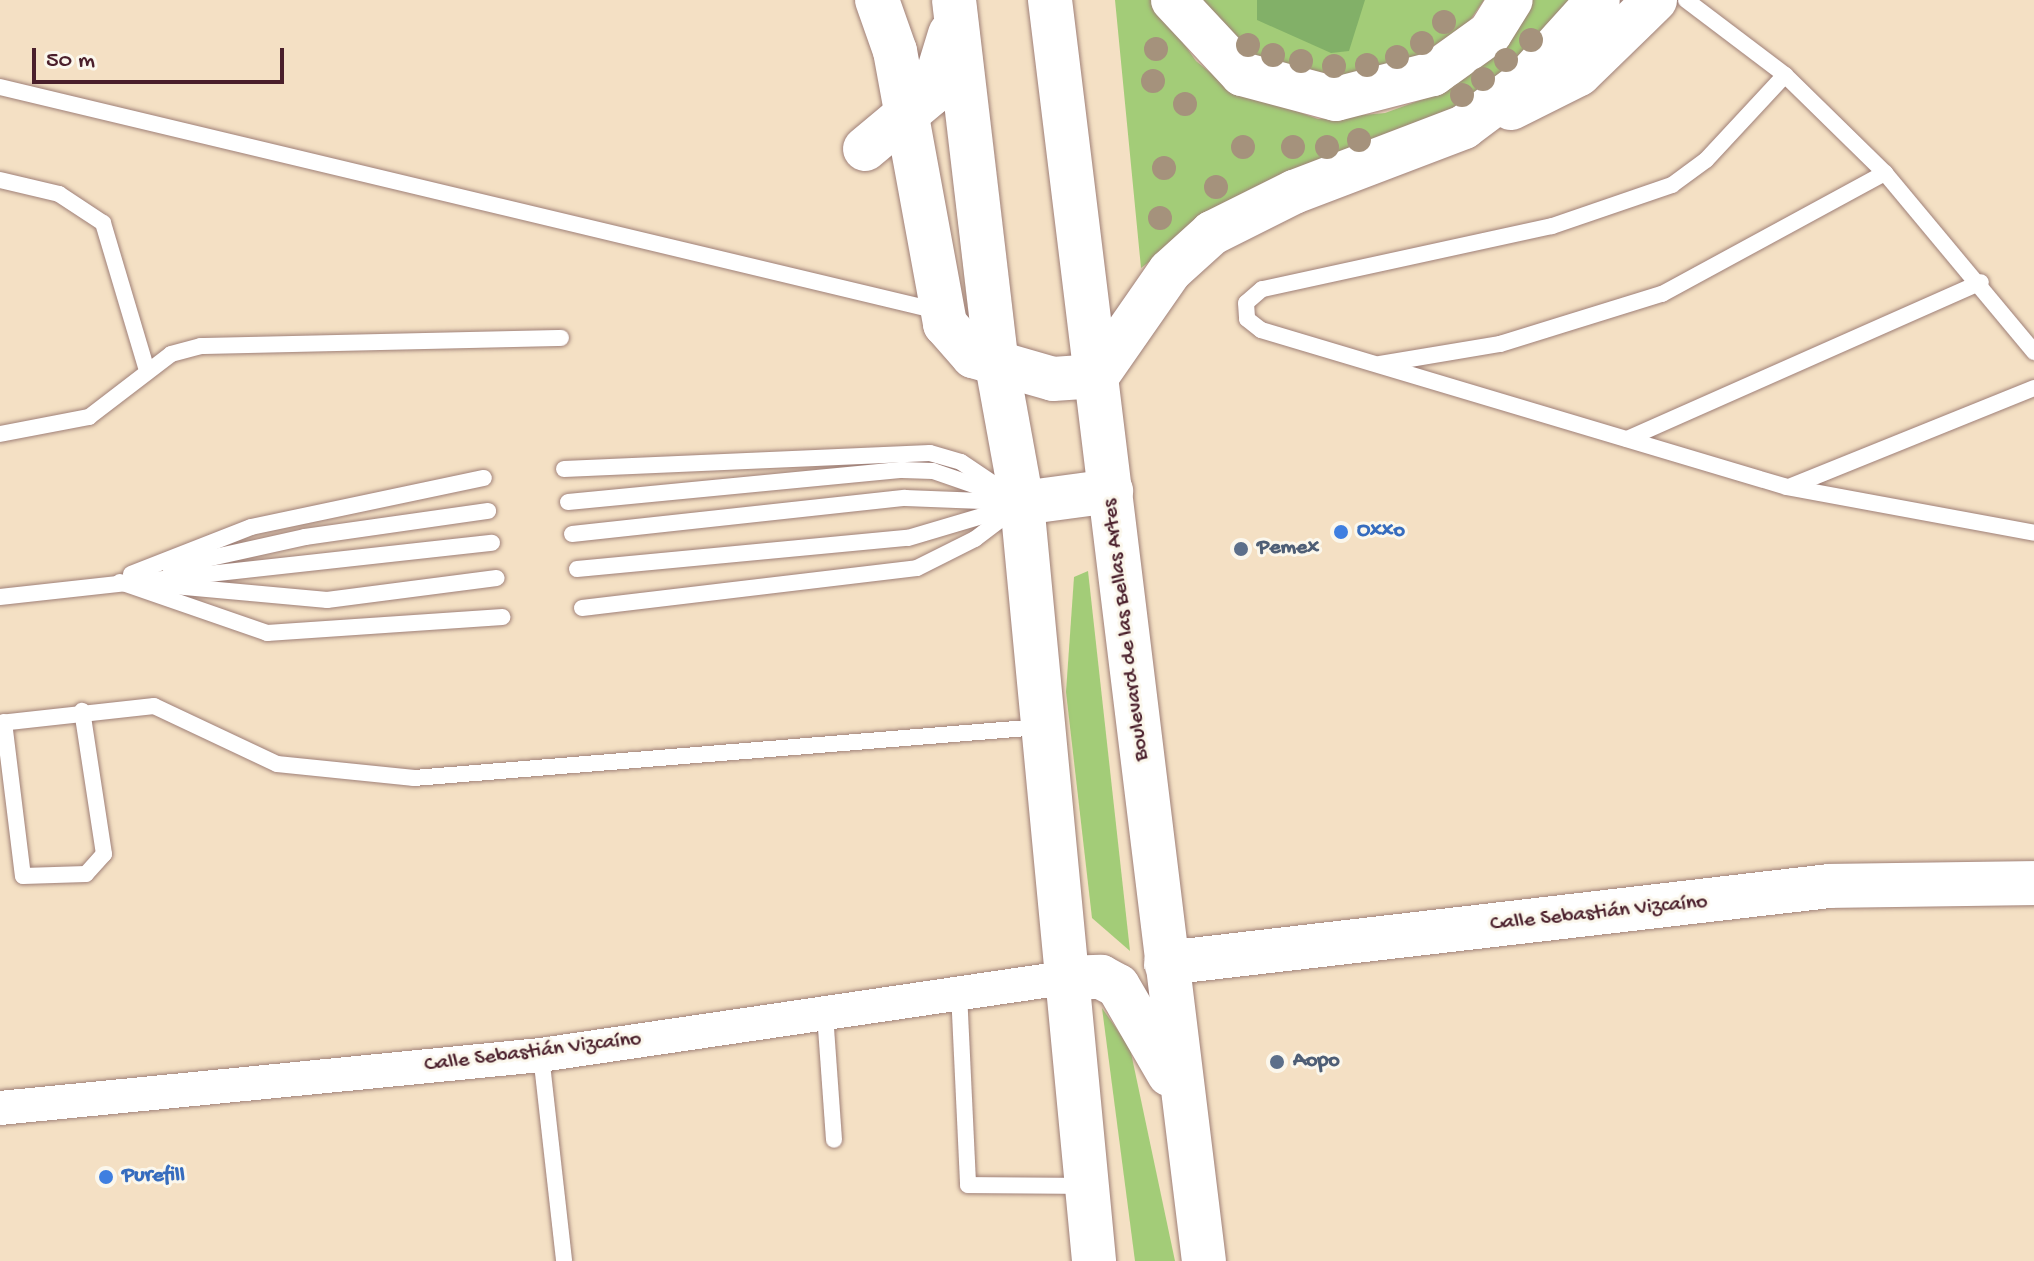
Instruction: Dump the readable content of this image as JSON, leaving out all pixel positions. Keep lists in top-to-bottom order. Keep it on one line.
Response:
{"streets":{"main road":["Boulevard de las Bellas Artes","Calle Sebastián Vizcaíno"]},"crossings":[["Boulevard de las Bellas Artes","Calle Sebastián Vizcaíno"]],"places":["Oxxo","Pemex","Aopo","Purefill"],"scale_bar":"50 m"}
